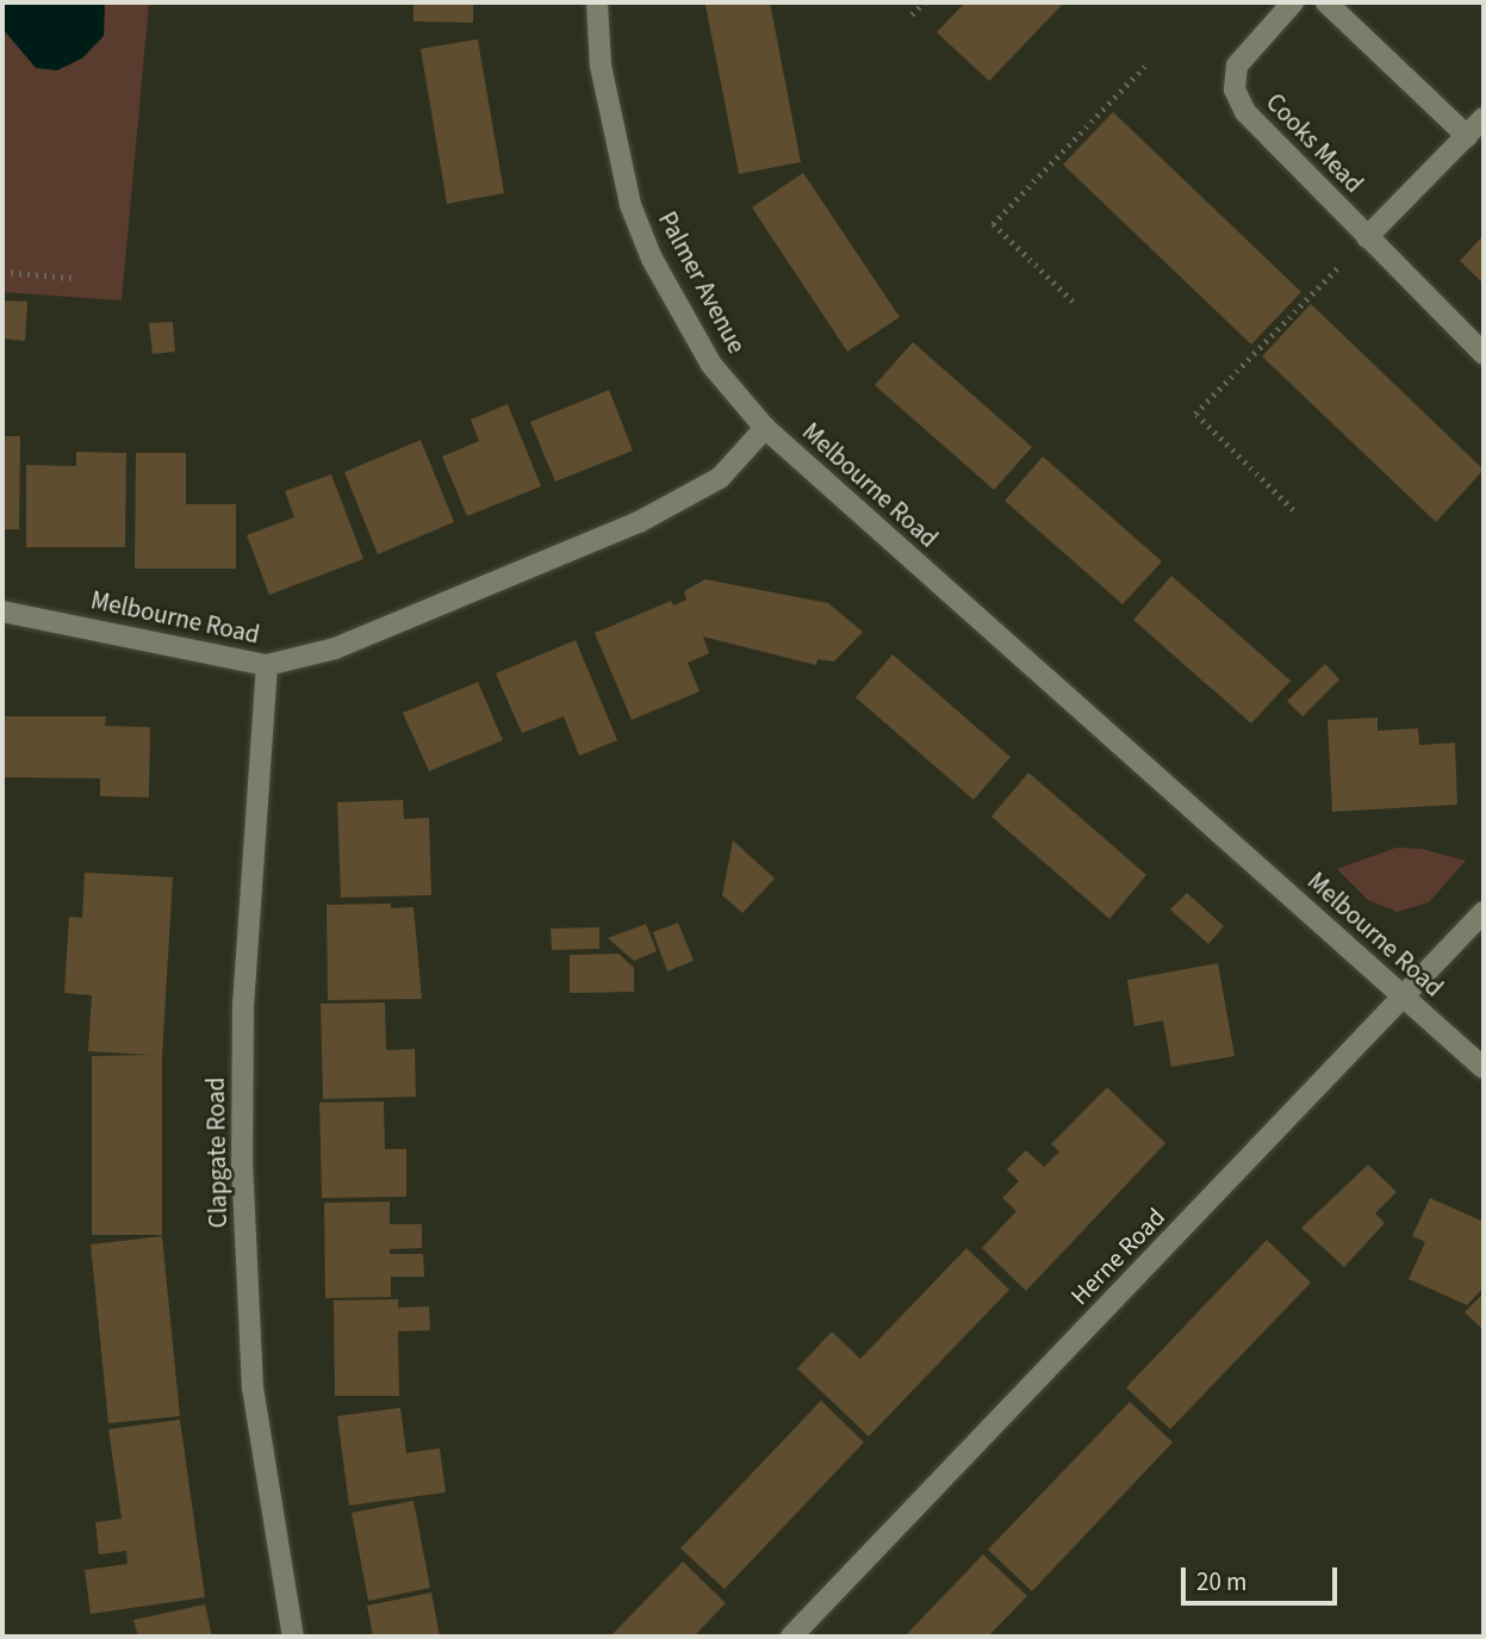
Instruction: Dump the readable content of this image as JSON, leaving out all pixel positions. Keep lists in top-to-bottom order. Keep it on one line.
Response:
{"streets":{"street":["Cooks Mead","Palmer Avenue","Melbourne Road","Clapgate Road","Herne Road"]},"crossings":[["Palmer Avenue","Melbourne Road"],["Melbourne Road","Clapgate Road"],["Melbourne Road","Herne Road"]],"scale_bar":"20 m"}
